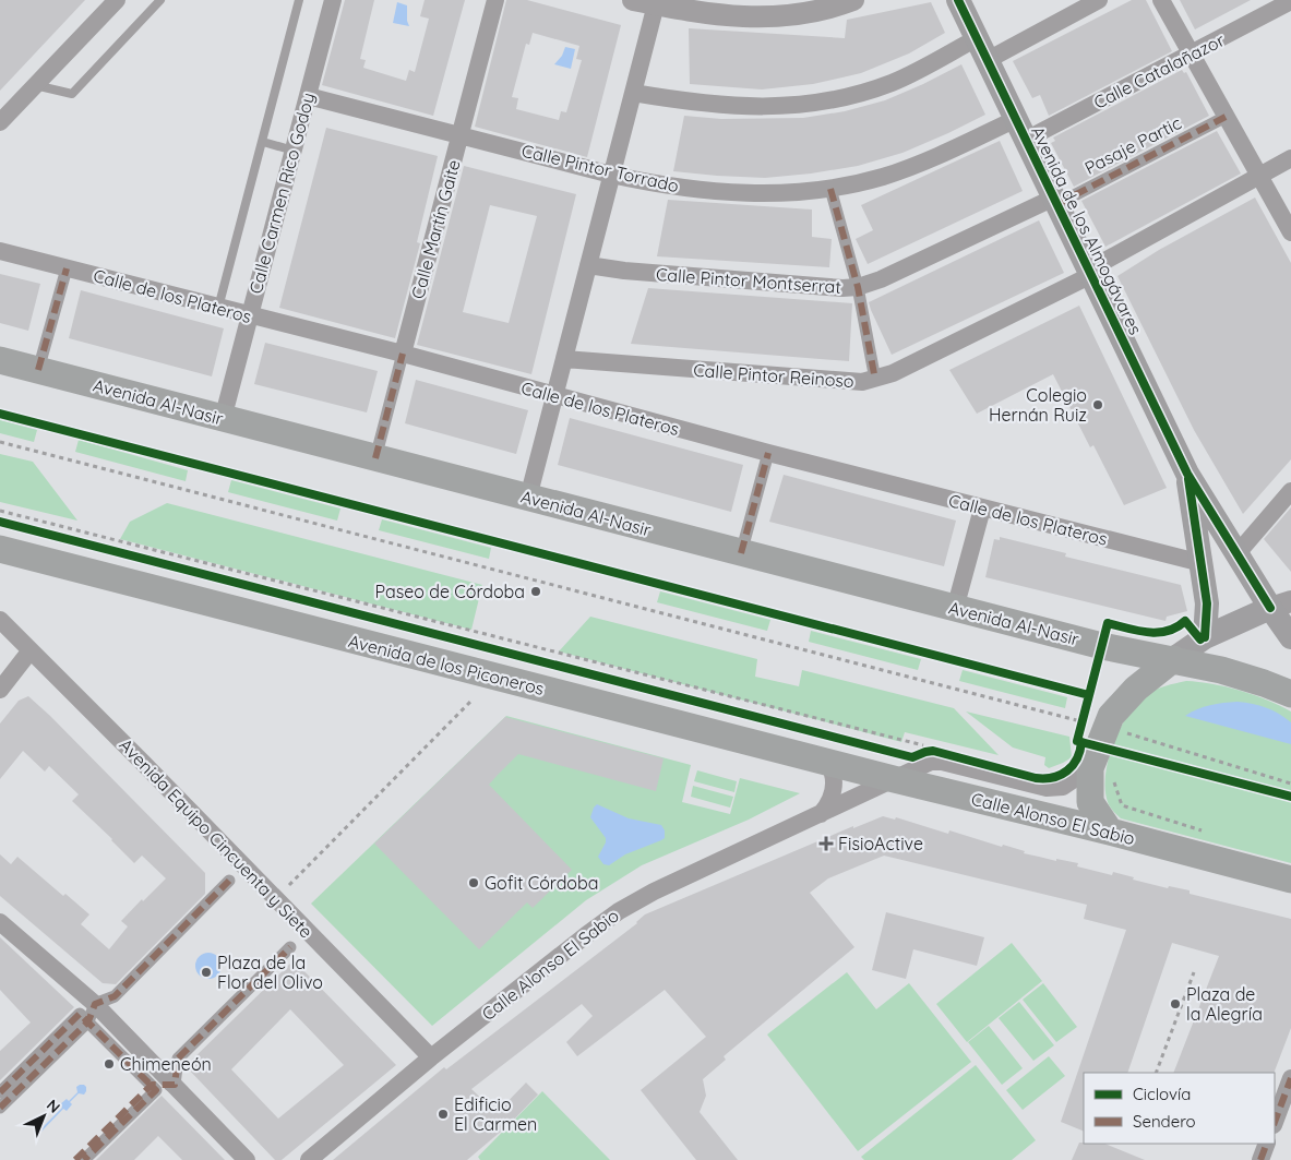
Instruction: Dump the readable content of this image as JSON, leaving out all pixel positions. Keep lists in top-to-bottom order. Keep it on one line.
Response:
{"streets":{"main road":["Avenida de los Almogávares","Avenida Al-Nasir","Avenida de los Piconeros","Calle Alonso El Sabio"],"street":["Calle Catalañazor","Pasaje Partic","Calle Pintor Torrado","Calle Carmen Rico Godoy","Calle Martín Gaite","Calle Pintor Montserrat","Calle de los Plateros","Calle Pintor Reinoso","Avenida Equipo Cincuenta y Siete"]},"crossings":[["Calle Catalañazor","Calle Pintor Torrado"],["Calle Catalañazor","Avenida de los Almogávares"],["Pasaje Partic","Avenida de los Almogávares"],["Pasaje Partic","Calle Pintor Montserrat"],["Calle Pintor Torrado","Calle Carmen Rico Godoy"],["Calle Pintor Torrado","Calle Martín Gaite"],["Calle Pintor Torrado","Avenida de los Almogávares"],["Calle Carmen Rico Godoy","Calle de los Plateros"],["Calle Carmen Rico Godoy","Avenida Al-Nasir"],["Calle Martín Gaite","Calle de los Plateros"],["Calle Martín Gaite","Avenida Al-Nasir"],["Avenida de los Almogávares","Calle Pintor Montserrat"],["Avenida de los Almogávares","Calle de los Plateros"],["Avenida de los Almogávares","Calle Pintor Reinoso"],["Avenida de los Piconeros","Calle Alonso El Sabio"],["Calle Alonso El Sabio","Avenida Equipo Cincuenta y Siete"]],"places":{"other":["Colegio Hernán Ruiz","Paseo de Córdoba","Gofit Córdoba","Plaza de la Flor del Olivo","Plaza de la Alegría","Chimeneón","Edificio El Carmen"],"health":["FisioActive"]},"legend":["Ciclovía","Sendero"],"north":"top right"}
